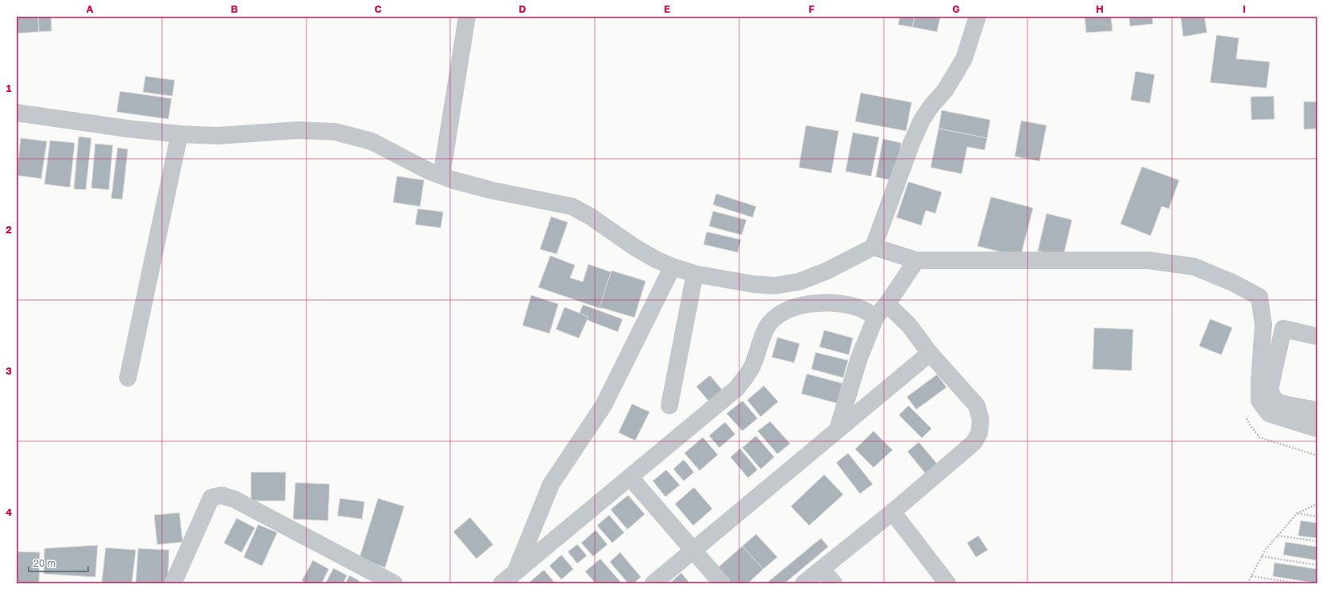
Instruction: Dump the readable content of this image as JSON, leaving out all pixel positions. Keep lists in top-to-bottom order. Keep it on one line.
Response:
{"scale_bar":"20 m","grid":{"columns":["A","B","C","D","E","F","G","H","I"],"rows":["1","2","3","4"]}}
